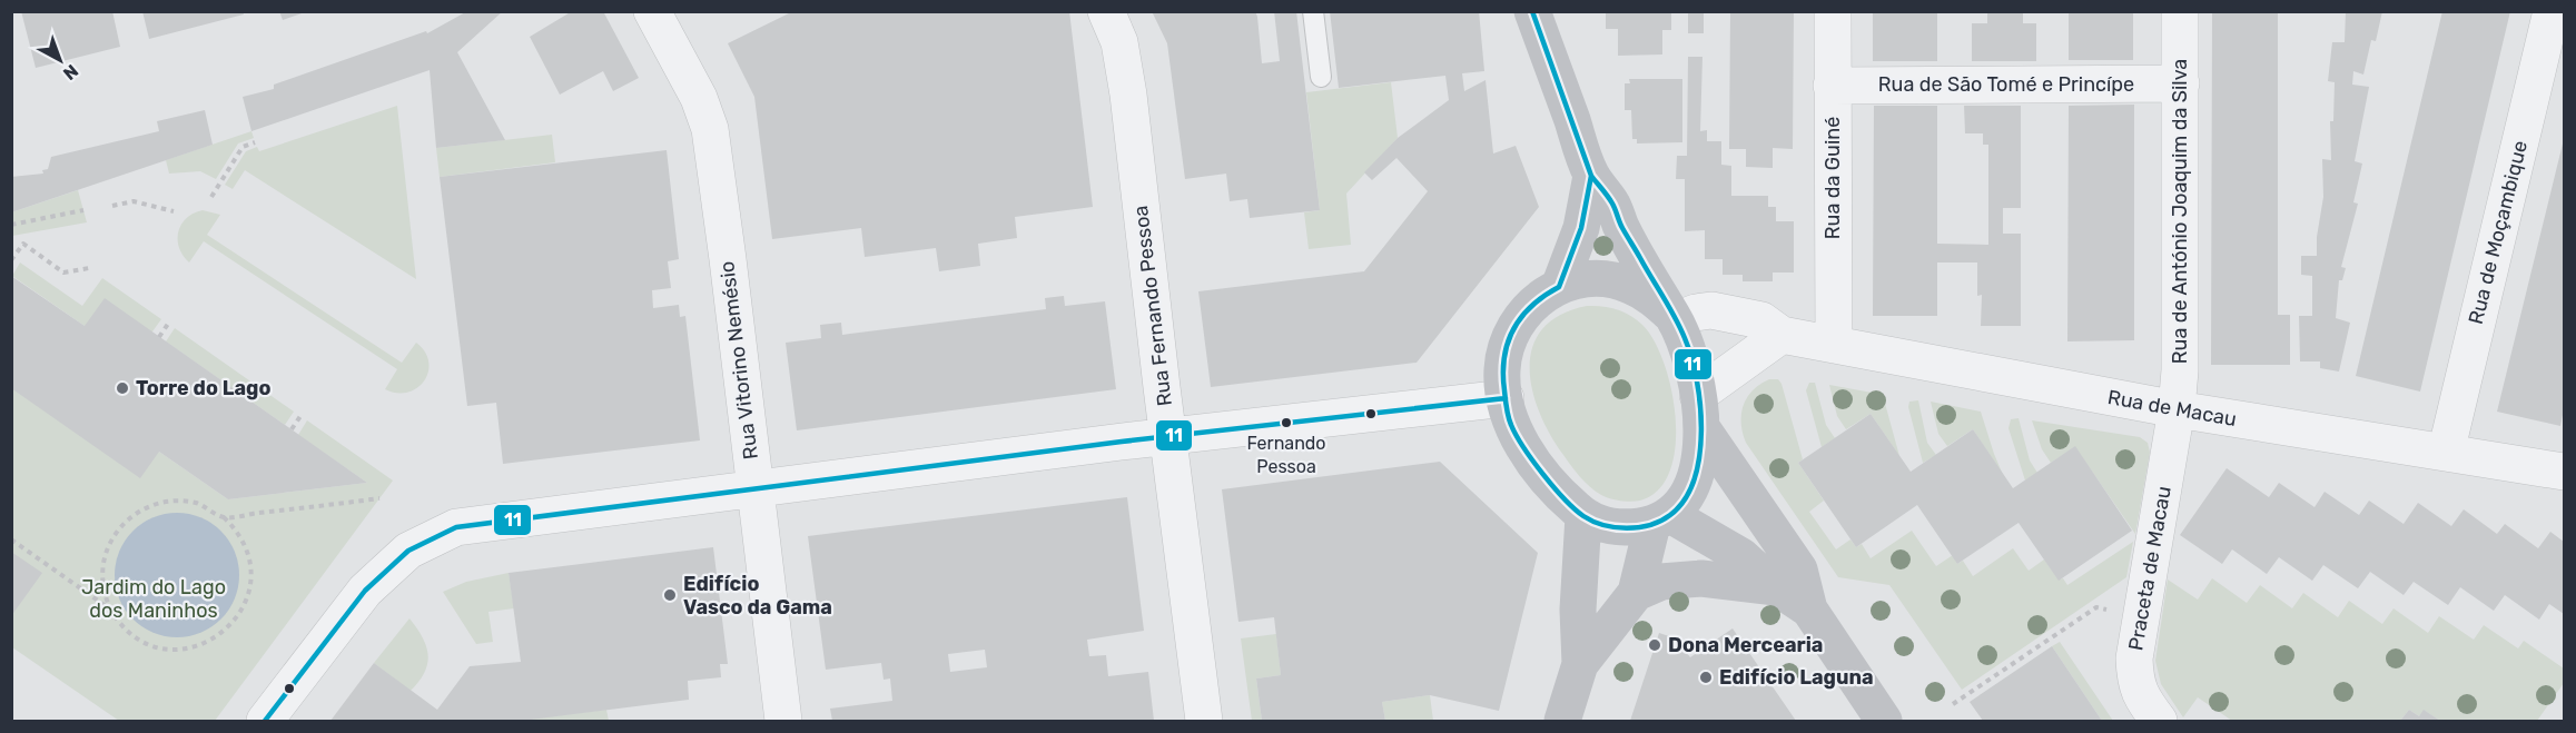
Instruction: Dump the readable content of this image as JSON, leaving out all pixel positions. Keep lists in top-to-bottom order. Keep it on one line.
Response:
{"streets":{"street":["Rua de São Tomé e Princípe","Rua da Guiné","Rua de António Joaquim da Silva","Rua de Moçambique","Rua Fernando Pessoa","Rua Vitorino Nemésio","Rua de Macau","Praceta de Macau"]},"crossings":[["Rua de São Tomé e Princípe","Rua da Guiné"],["Rua de São Tomé e Princípe","Rua de António Joaquim da Silva"],["Rua da Guiné","Rua de Macau"],["Rua de António Joaquim da Silva","Rua de Macau"],["Rua de António Joaquim da Silva","Praceta de Macau"],["Rua de Moçambique","Rua de Macau"],["Rua de Macau","Praceta de Macau"]],"parks":["Jardim do Lago dos Maninhos"],"places":["Torre do Lago","Fernando Pessoa","Edifício Vasco da Gama","Dona Mercearia","Edifício Laguna"],"lines":["transit line 11"],"north":"bottom right"}
